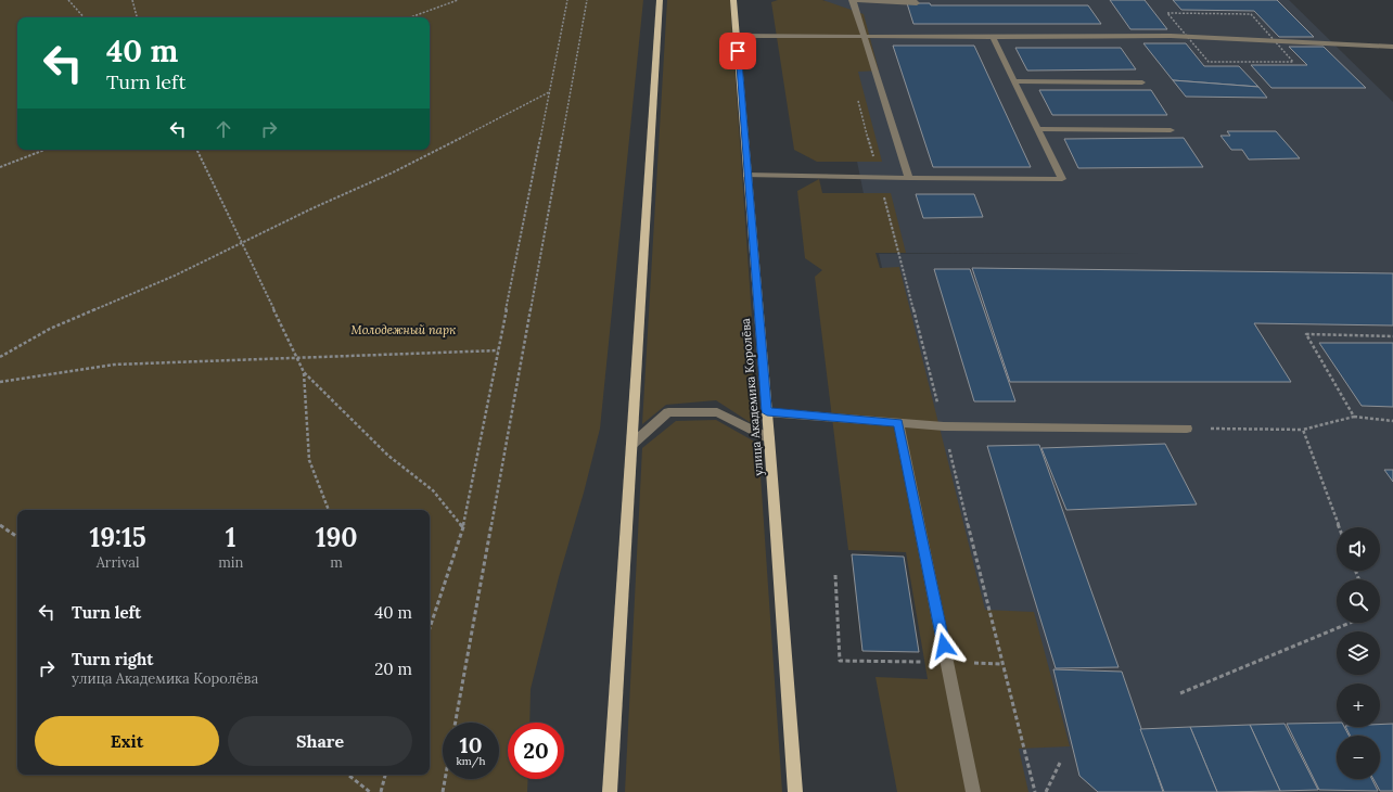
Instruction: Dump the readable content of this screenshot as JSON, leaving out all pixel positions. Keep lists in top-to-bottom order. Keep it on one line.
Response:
{"streets":{"main road":["улица Академика Королёва"]},"parks":["Молодежный парк"],"page":{"turn":["40 m","Turn left"],"eta":["19:15","Arrival","1","min","190","m"],"map_buttons":["+","−"],"list":[{"name":"Turn left","value":"40 m"},{"name":"Turn right","note":"улица Академика Королёва","value":"20 m"}],"buttons":["Exit","Share"],"speed":"10 km/h","limit":"20"}}
